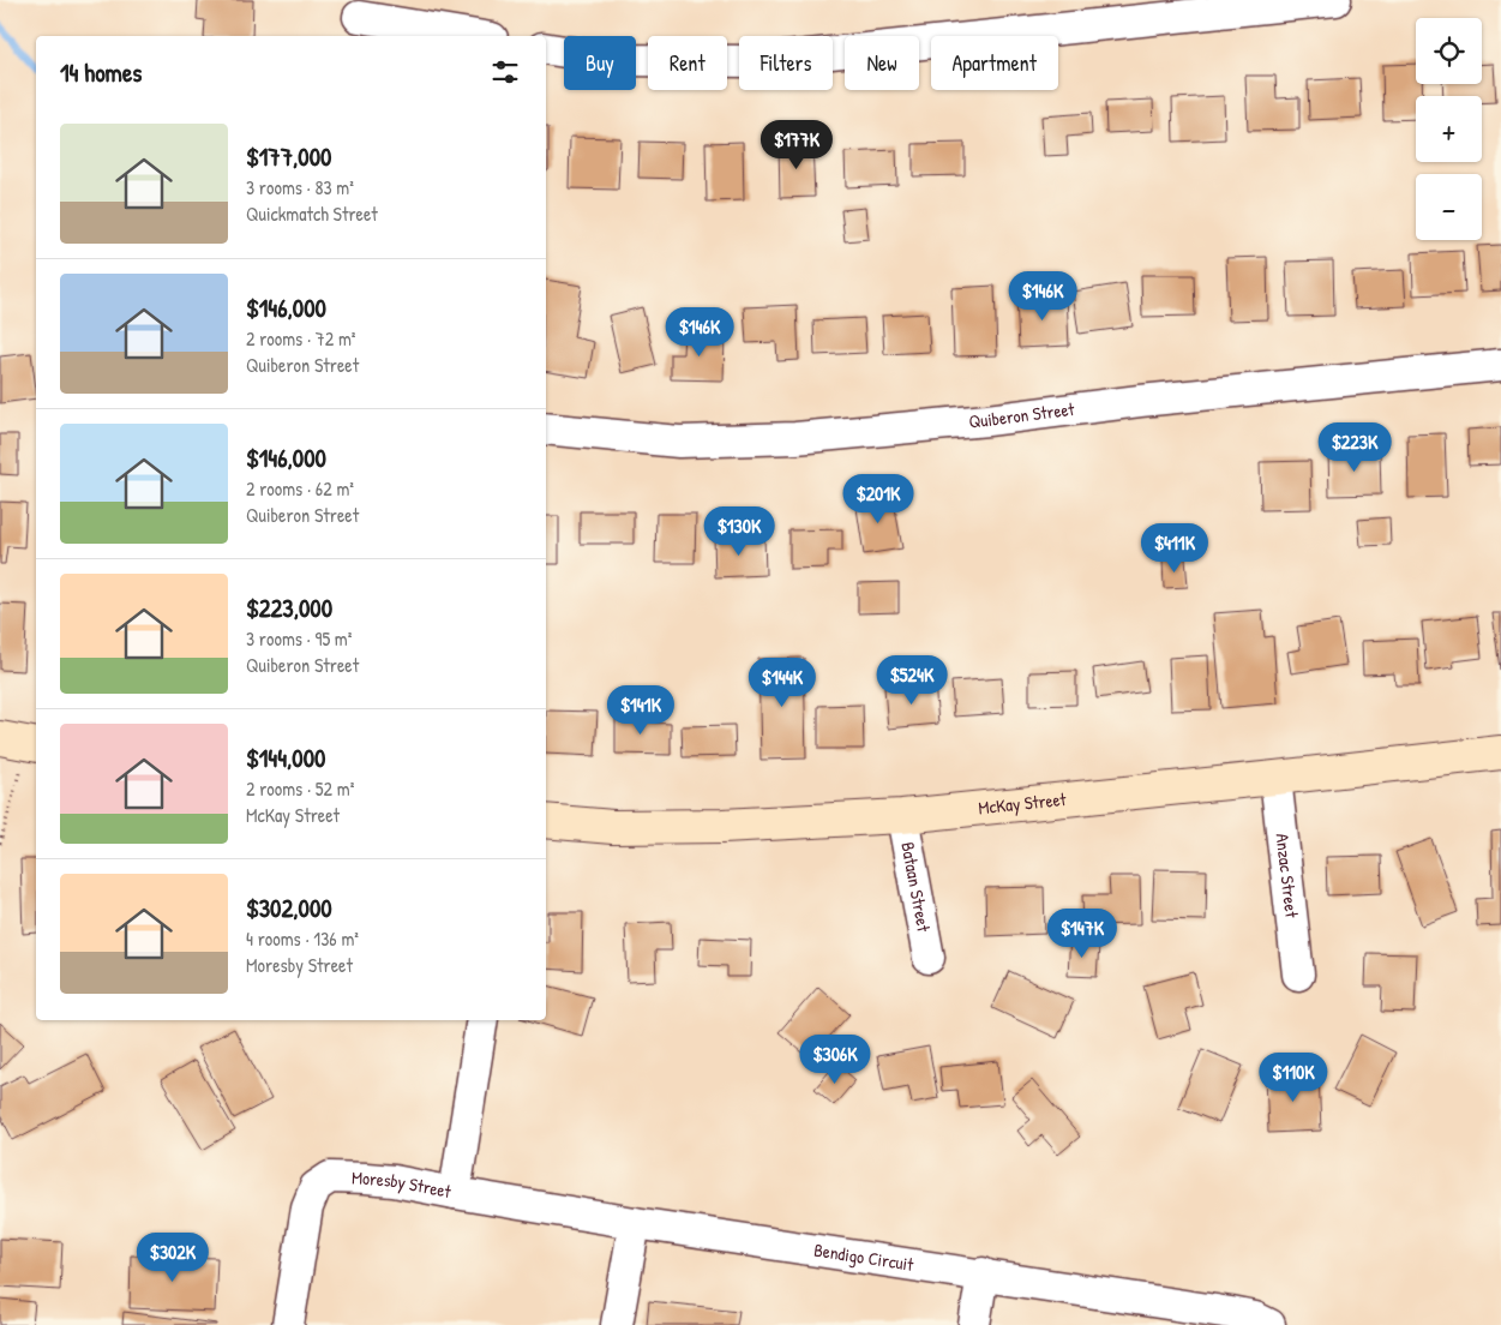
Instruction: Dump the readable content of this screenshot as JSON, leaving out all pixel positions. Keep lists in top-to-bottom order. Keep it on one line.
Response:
{"streets":{"street":["Quiberon Street","McKay Street","Anzac Street","Bataan Street","Moresby Street","Bendigo Circuit"]},"crossings":[["McKay Street","Anzac Street"],["McKay Street","Bataan Street"],["Moresby Street","Bendigo Circuit"]],"page":{"map_buttons":["+","−"],"chip":["Buy","Rent","Filters","New","Apartment"],"heading":"14 homes","list":[{"name":"$177,000","note":"3 rooms · 83 m² · Quickmatch Street"},{"name":"$146,000","note":"2 rooms · 72 m² · Quiberon Street"},{"name":"$146,000","note":"2 rooms · 62 m² · Quiberon Street"},{"name":"$223,000","note":"3 rooms · 95 m² · Quiberon Street"},{"name":"$144,000","note":"2 rooms · 52 m² · McKay Street"},{"name":"$302,000","note":"4 rooms · 136 m² · Moresby Street"}],"price":["$177K","$146K","$146K","$223K","$201K","$130K","$411K","$524K","$144K","$141K","$147K","$306K","$110K","$302K"]}}
